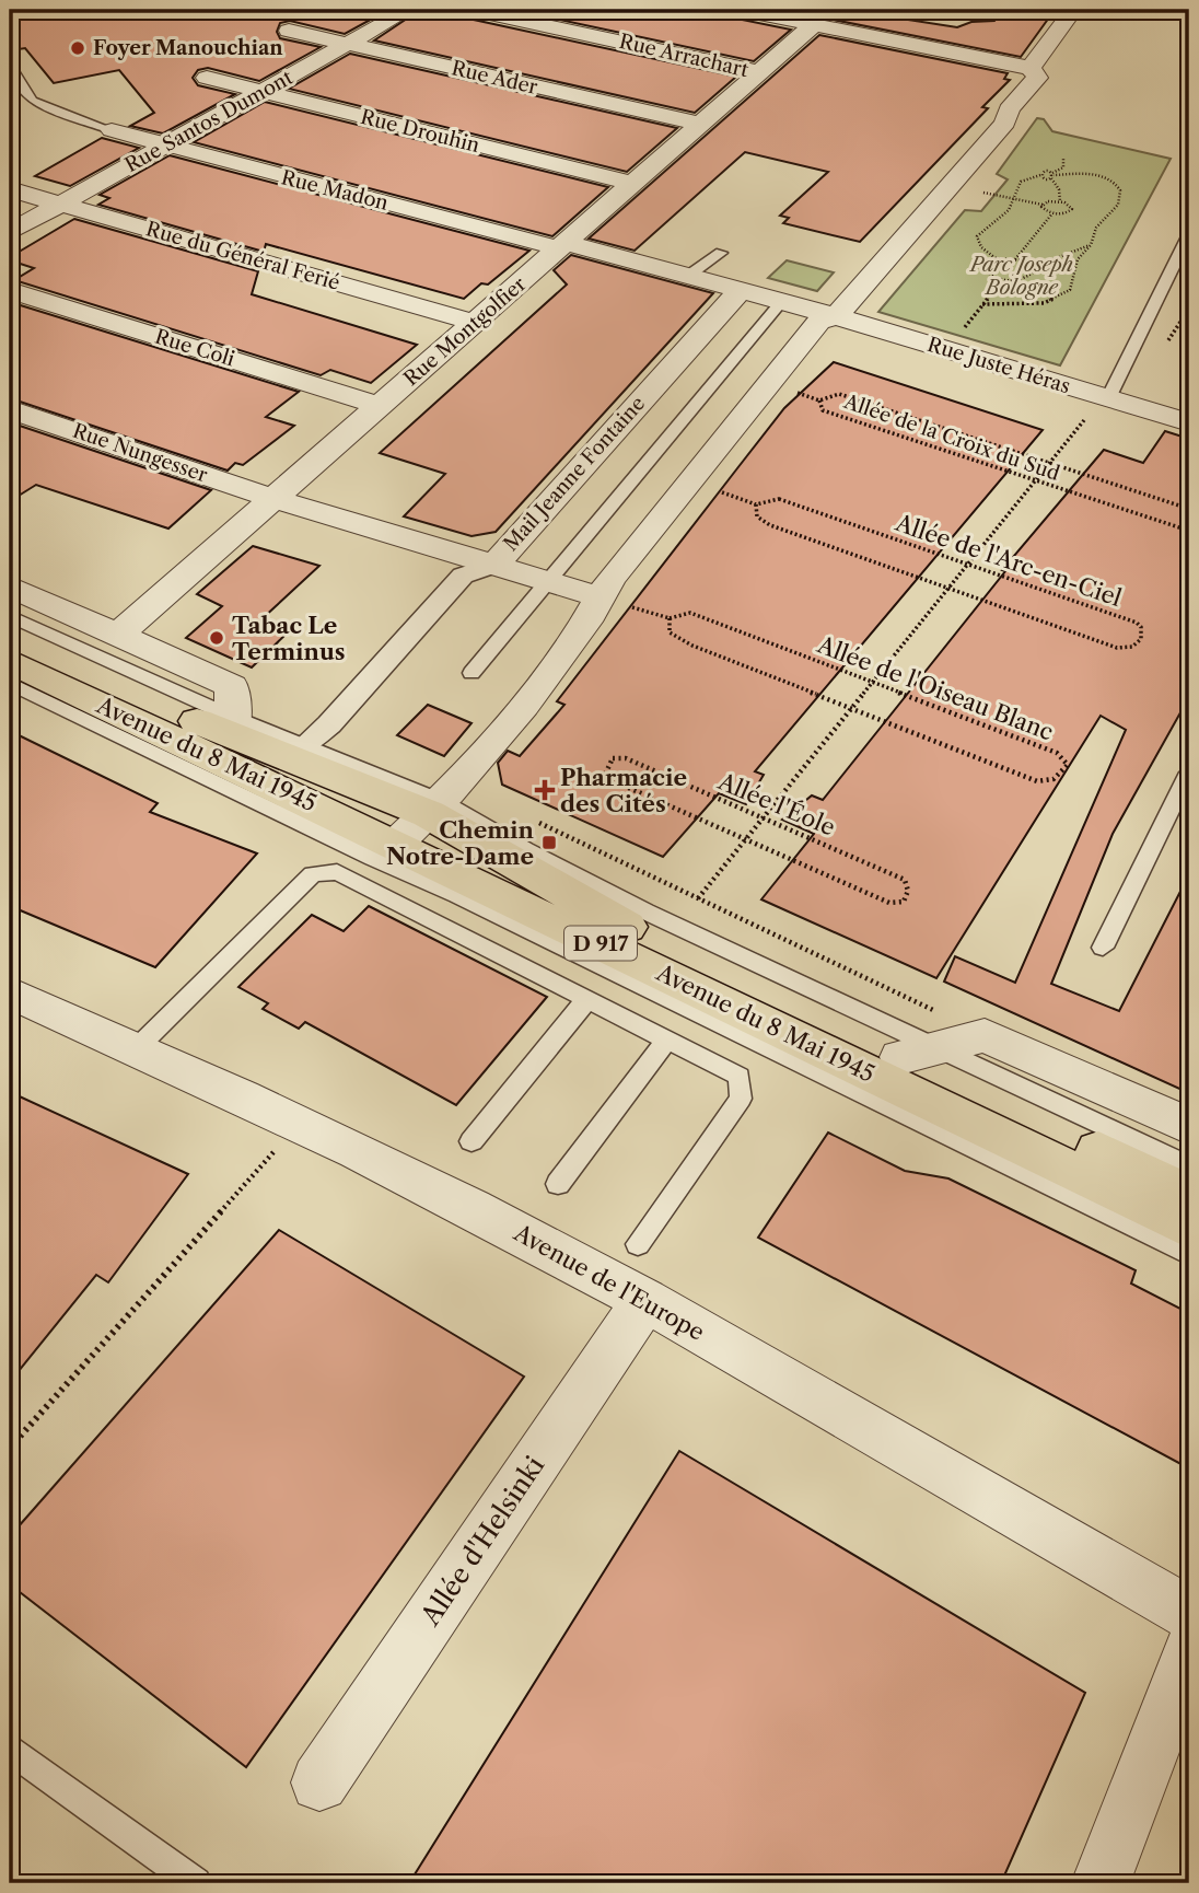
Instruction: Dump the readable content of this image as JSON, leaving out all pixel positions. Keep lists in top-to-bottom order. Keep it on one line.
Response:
{"streets":{"main road":["Avenue du 8 Mai 1945","D 917"],"street":["Rue Arrachart","Rue Ader","Rue Santos Dumont","Rue Drouhin","Rue Madon","Rue du Général Ferié","Rue Montgolfier","Rue Coli","Rue Juste Héras","Rue Nungesser","Mail Jeanne Fontaine","Avenue de l'Europe","Allée d'Helsinki"],"path":["Allée de la Croix du Sud","Allée de l'Arc-en-Ciel","Allée de l'Oiseau Blanc","Allée l'Éole"]},"crossings":[["Rue Arrachart","Rue Montgolfier"],["Rue Ader","Rue Santos Dumont"],["Rue Ader","Rue Montgolfier"],["Rue Santos Dumont","Rue Drouhin"],["Rue Santos Dumont","Rue Madon"],["Rue Santos Dumont","Rue du Général Ferié"],["Rue Drouhin","Rue Montgolfier"],["Rue Madon","Rue Montgolfier"],["Rue Madon","Rue Juste Héras"],["Rue du Général Ferié","Rue Montgolfier"],["Rue Montgolfier","Rue Coli"],["Rue Montgolfier","Rue Nungesser"],["Rue Juste Héras","Mail Jeanne Fontaine"],["Rue Nungesser","Mail Jeanne Fontaine"],["Rue Nungesser","Allée de l'Oiseau Blanc"],["Avenue de l'Europe","Allée d'Helsinki"]],"parks":["Parc Joseph Bologne"],"places":{"other":["Foyer Manouchian","Tabac Le Terminus"],"health":["Pharmacie des Cités"],"transit":["Chemin Notre-Dame"]}}
